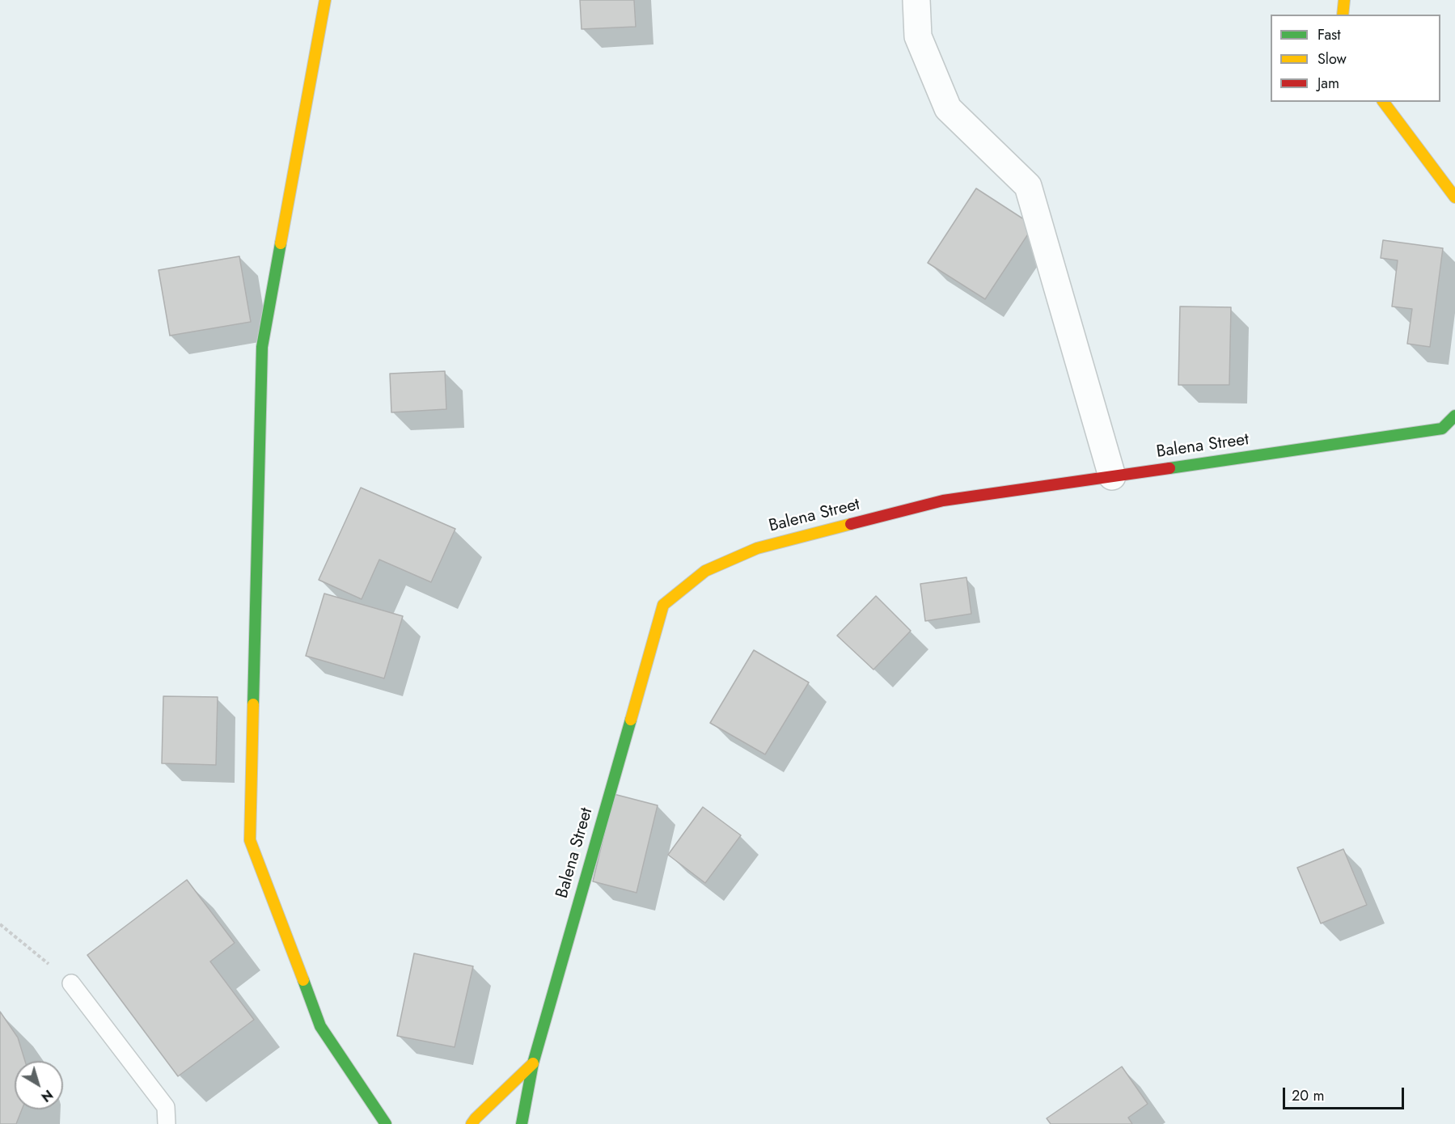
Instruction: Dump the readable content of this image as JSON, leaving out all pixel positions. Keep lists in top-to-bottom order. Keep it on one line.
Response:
{"streets":{"main road":["Balena Street"]},"legend":["Fast","Slow","Jam"],"scale_bar":"20 m","north":"bottom right"}
